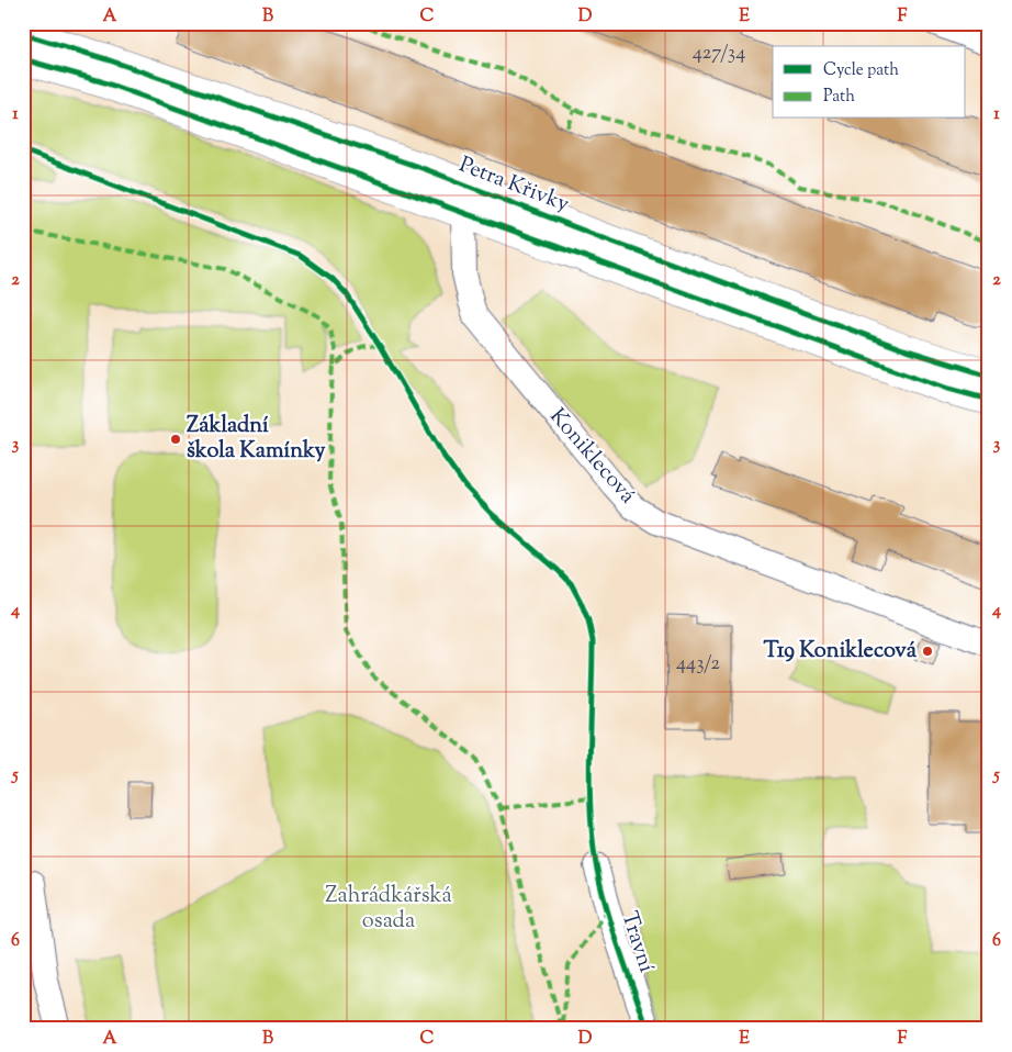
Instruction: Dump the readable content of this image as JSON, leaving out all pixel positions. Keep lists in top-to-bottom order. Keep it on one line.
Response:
{"streets":{"street":["Petra Křivky","Koniklecová","Travní"]},"crossings":[["Petra Křivky","Koniklecová"]],"parks":["Zahrádkářská osada"],"places":["Základní škola Kamínky","T19 Koniklecová"],"house_numbers":["427/34","443/2"],"legend":["Cycle path","Path"],"grid":{"columns":["A","B","C","D","E","F"],"rows":["1","2","3","4","5","6"]}}
